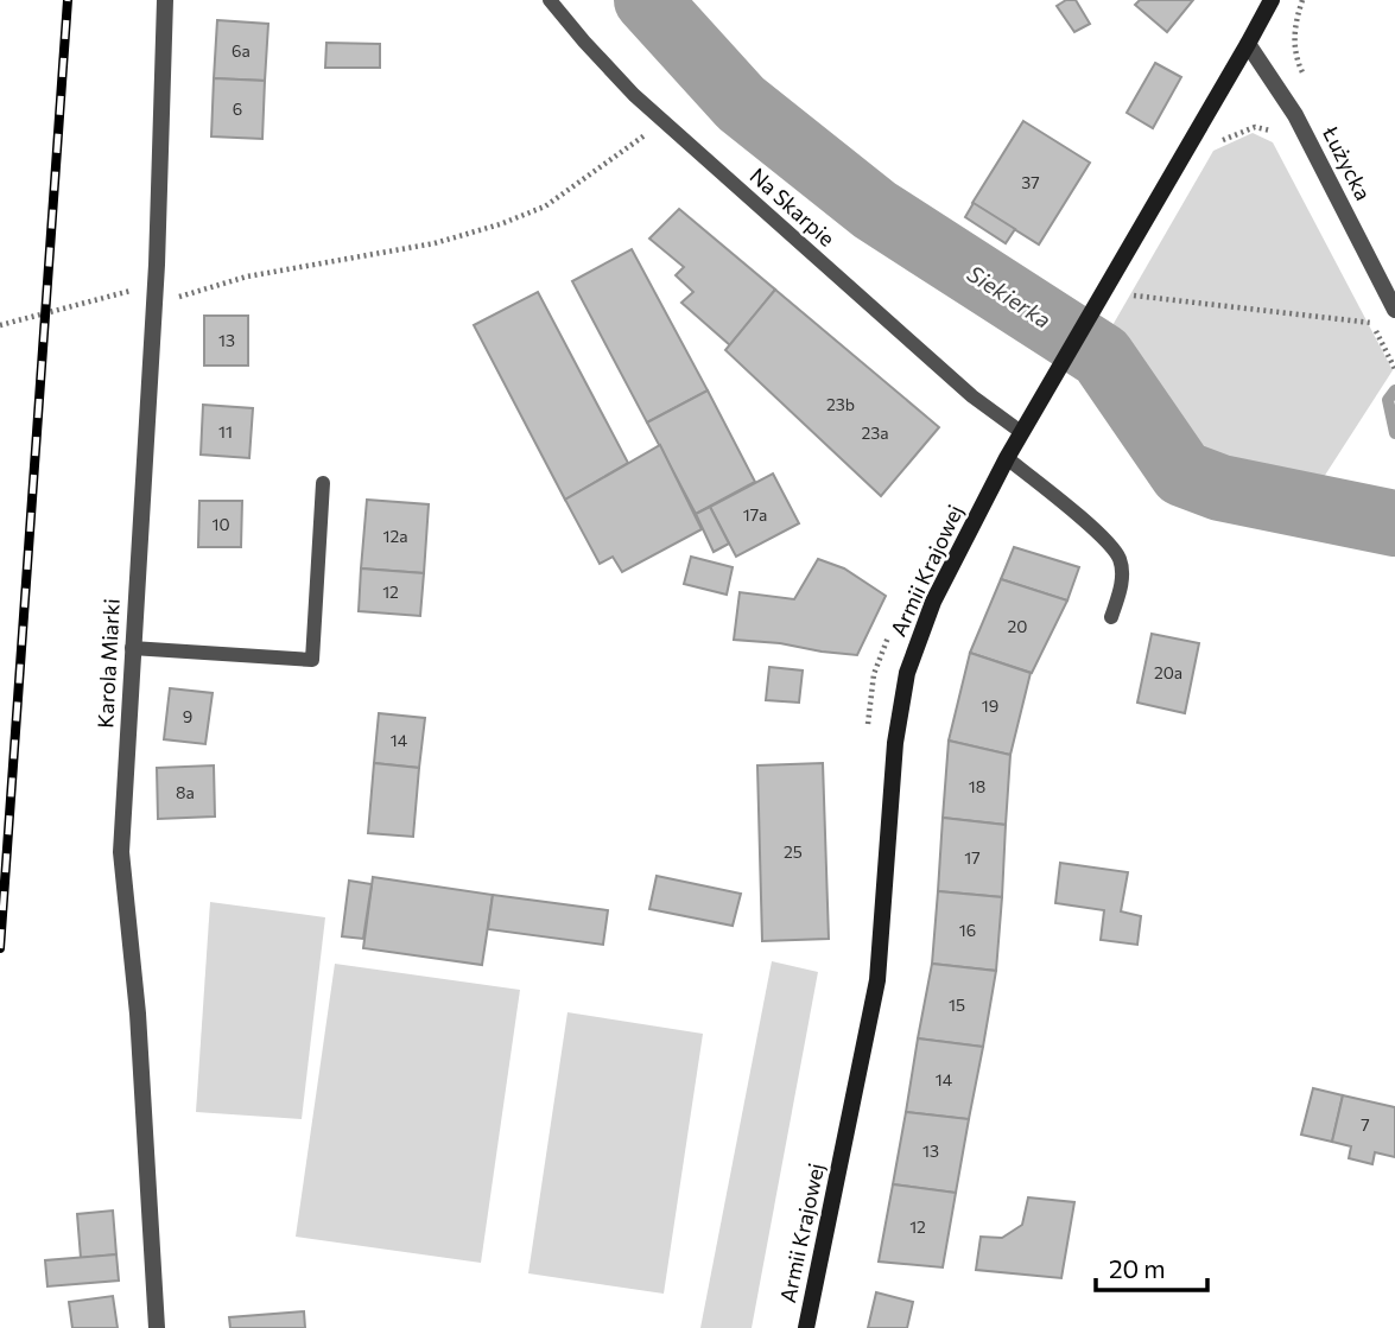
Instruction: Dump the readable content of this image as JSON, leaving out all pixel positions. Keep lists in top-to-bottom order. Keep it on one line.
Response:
{"streets":{"main road":["Armii Krajowej"],"street":["Łużycka","Karola Miarki"],"lane":["Na Skarpie"]},"crossings":[["Łużycka","Armii Krajowej"],["Na Skarpie","Armii Krajowej"]],"water":["Siekierka"],"house_numbers":["6a","6","37","13","23b","11","23a","17a","10","12a","12","20","20a","19","9","14","18","8a","25","17","16","15","14","7","13","12"],"scale_bar":"20 m"}
